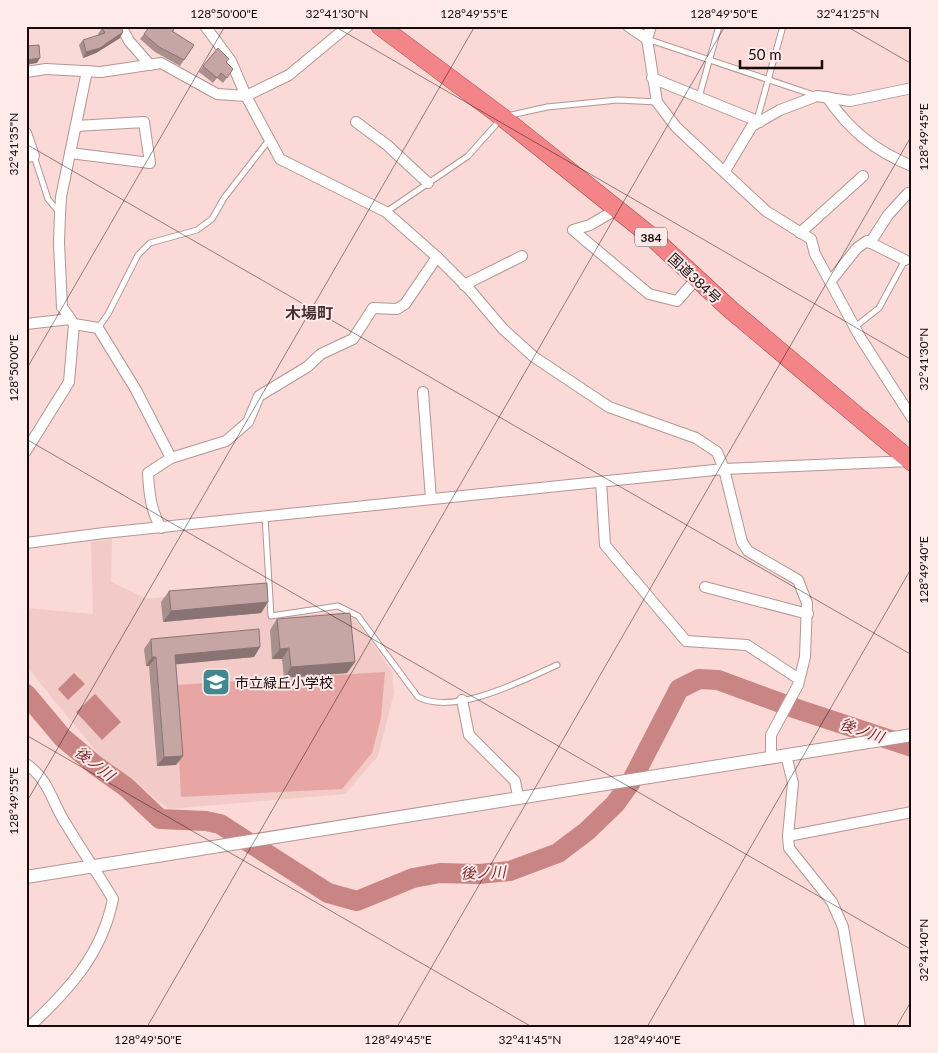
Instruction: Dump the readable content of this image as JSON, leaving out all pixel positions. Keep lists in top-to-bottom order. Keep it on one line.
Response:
{"streets":{"highway":["384","国道384号"]},"districts":["木場町"],"water":["後ノ川"],"places":{"school or university":["市立緑丘小学校"]},"scale_bar":"50 m","coordinates":["128°50'00\"E","32°41'30\"N","128°49'55\"E","128°49'50\"E","32°41'25\"N","128°49'45\"E","32°41'35\"N","128°49'40\"E","32°41'40\"N","32°41'45\"N"]}
